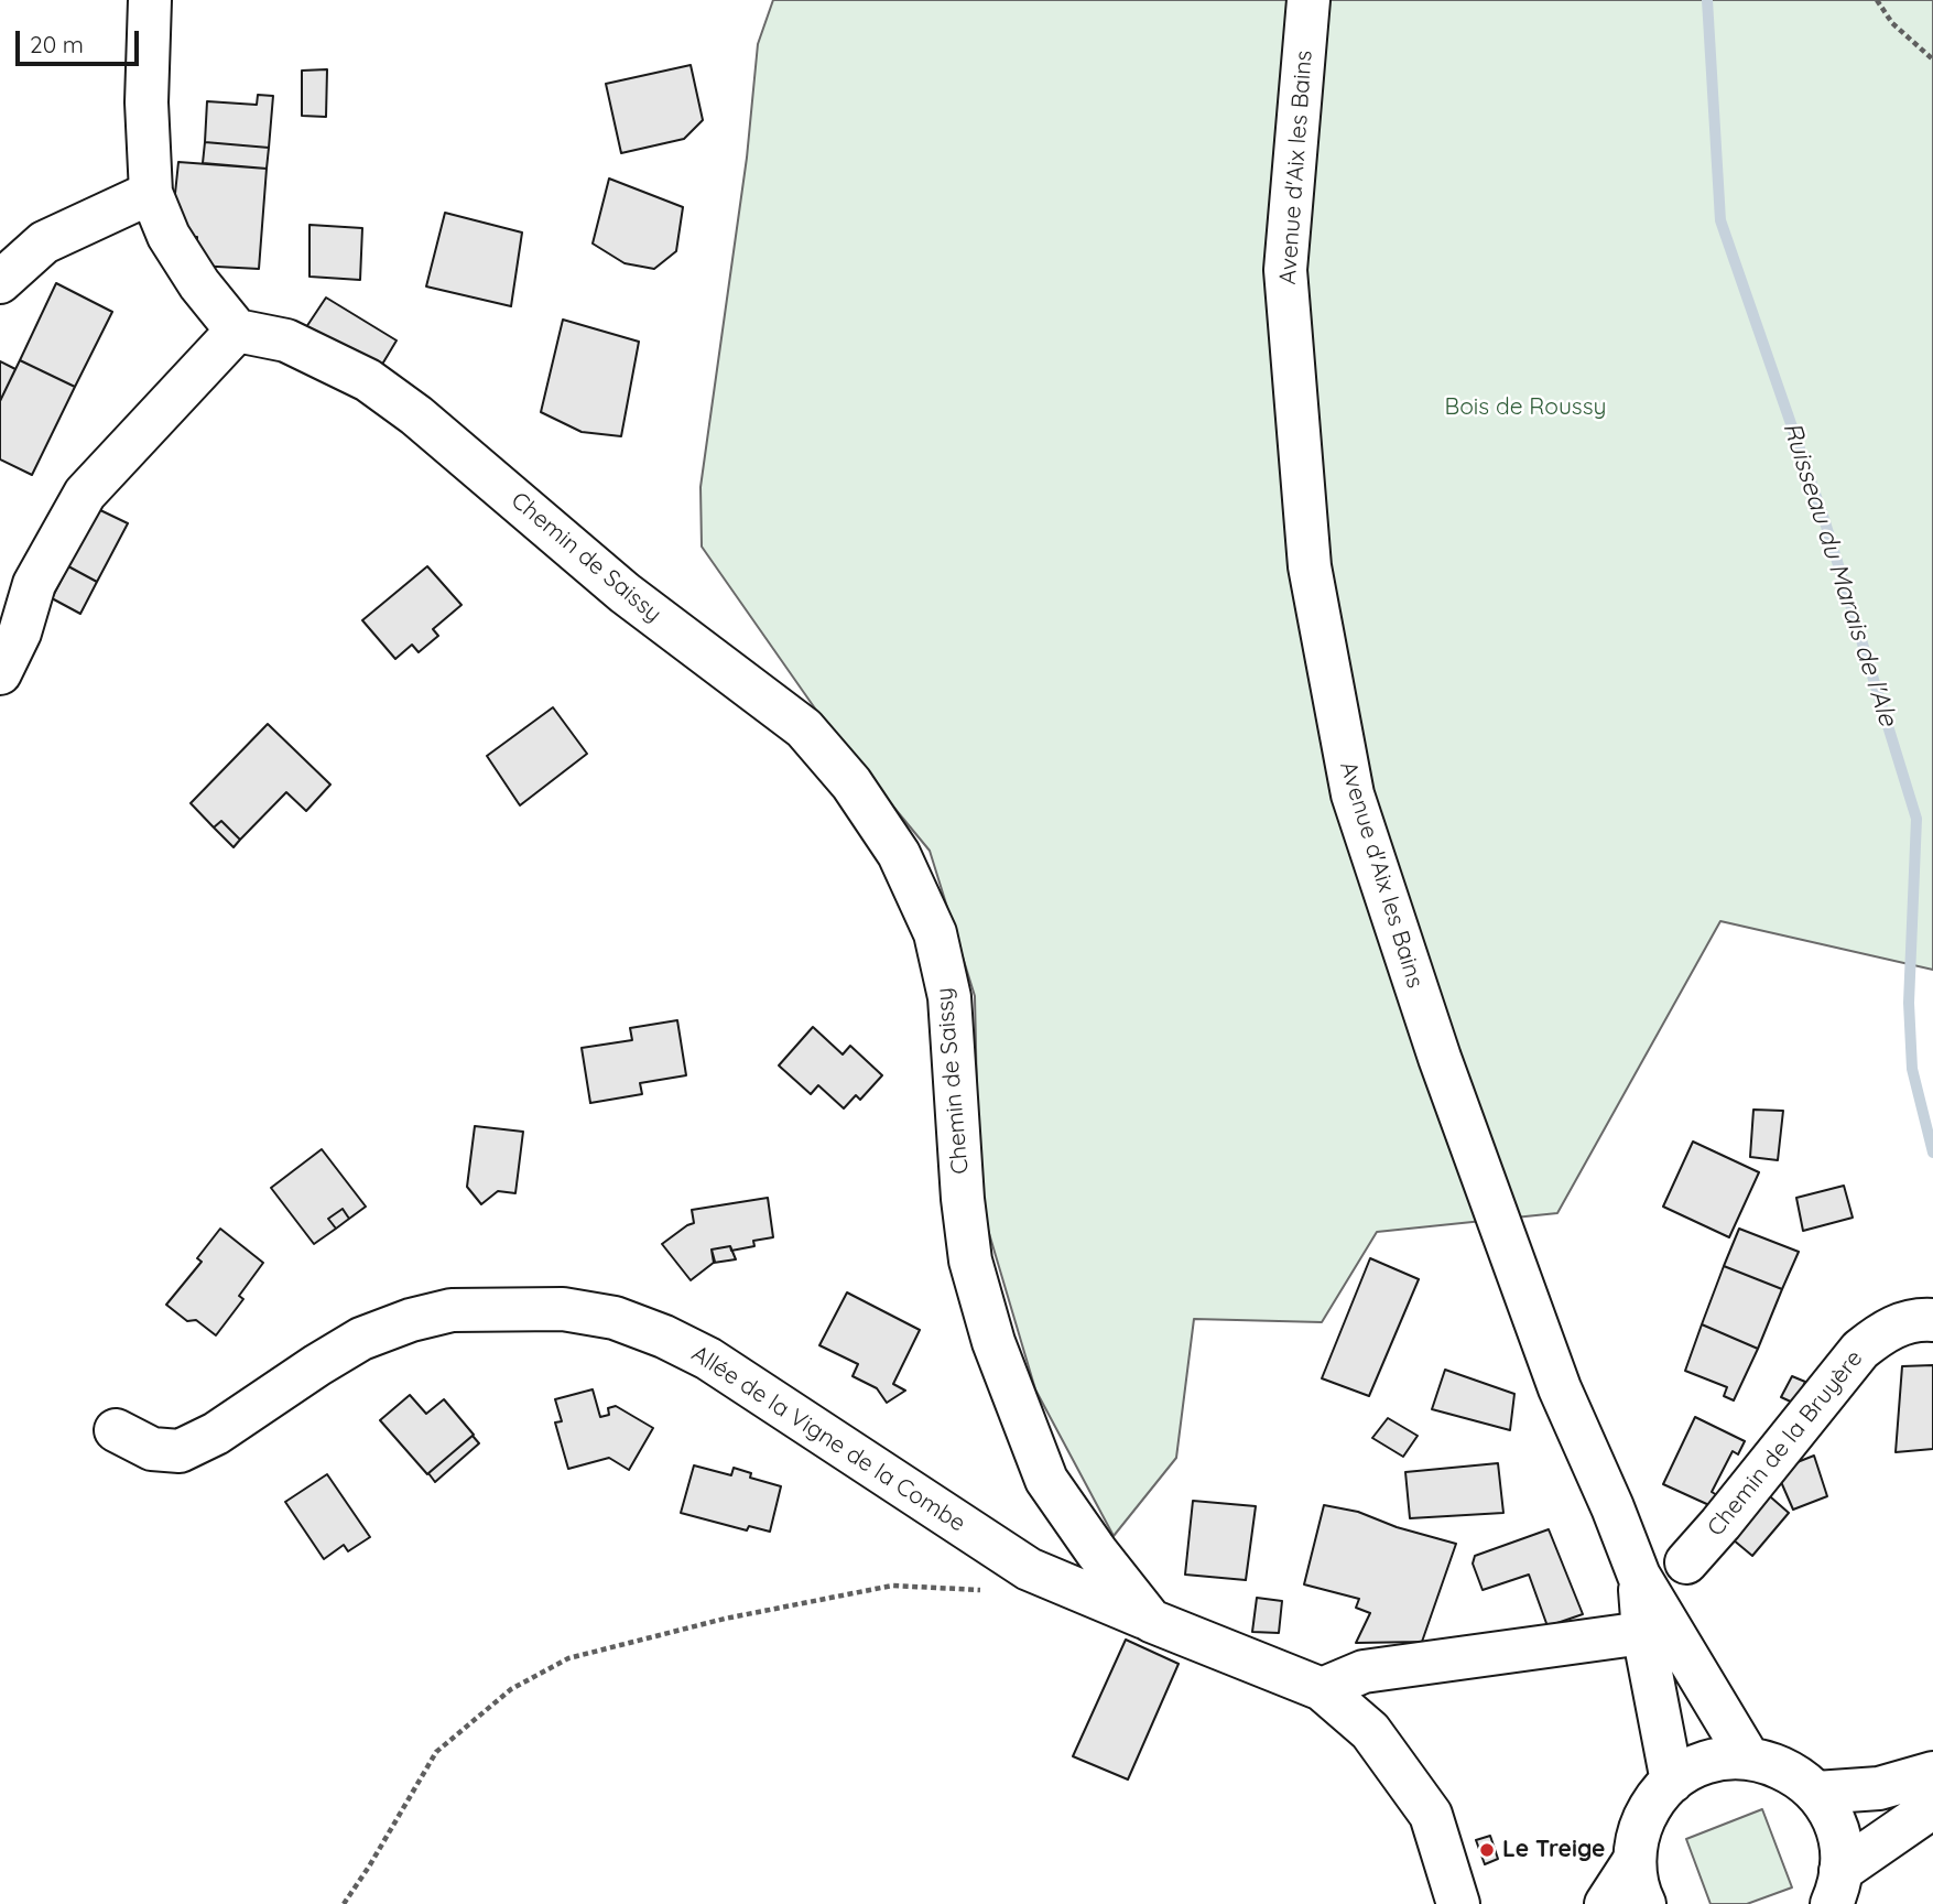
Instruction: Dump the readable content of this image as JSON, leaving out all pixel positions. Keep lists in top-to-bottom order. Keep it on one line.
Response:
{"streets":{"street":["Avenue d'Aix les Bains","Chemin de Saissy","Allée de la Vigne de la Combe","Chemin de la Bruyère"]},"crossings":[["Chemin de Saissy","Allée de la Vigne de la Combe"]],"water":["Ruisseau du Marais de l'Ale"],"parks":["Bois de Roussy"],"places":["Le Treige"],"scale_bar":"20 m"}
